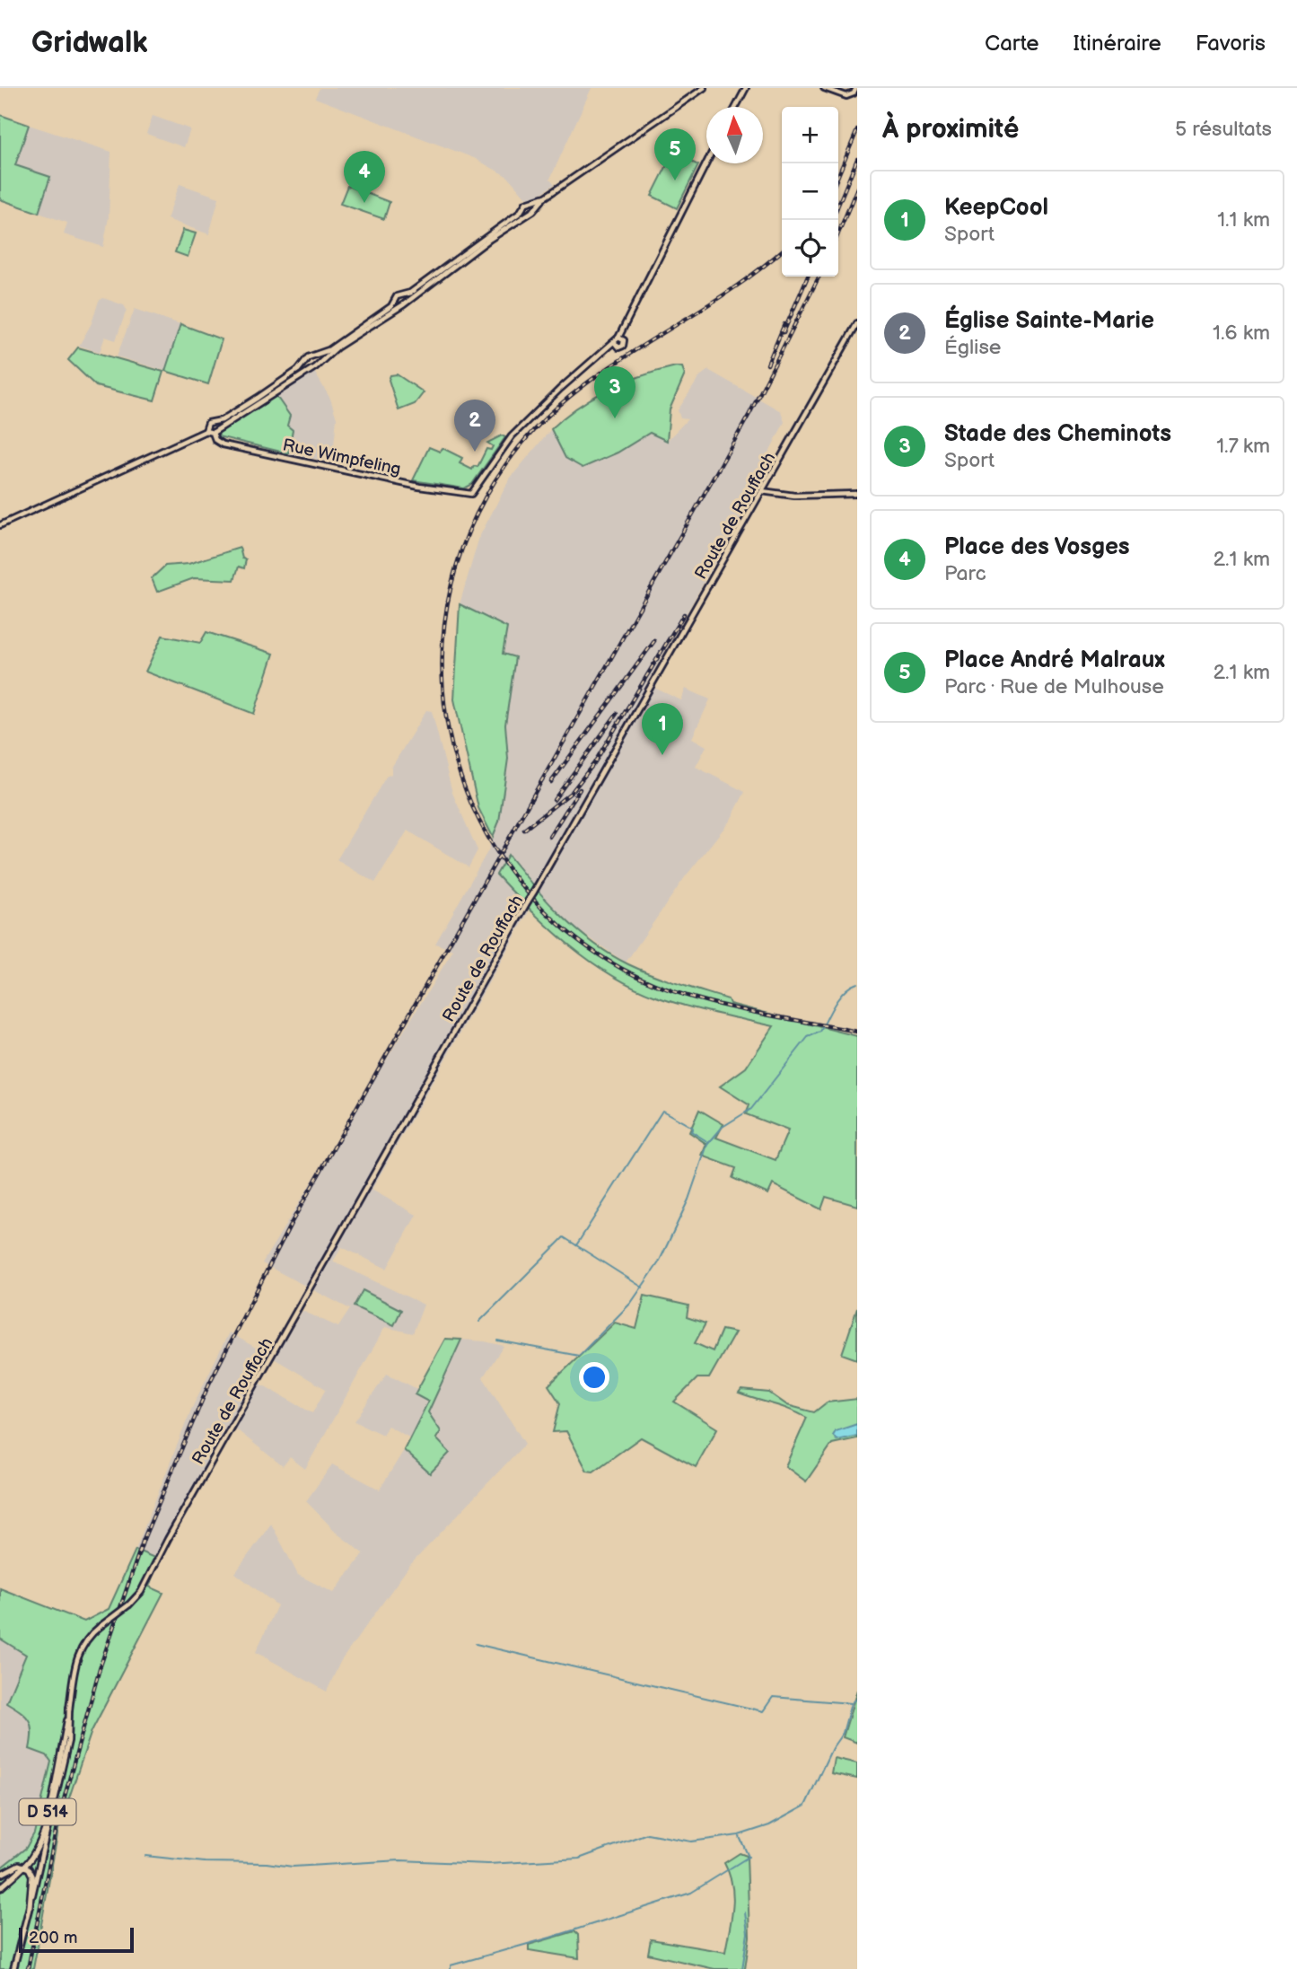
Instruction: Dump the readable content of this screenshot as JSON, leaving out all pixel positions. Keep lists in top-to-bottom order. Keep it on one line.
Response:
{"streets":{"highway":["D 514"],"main road":["Rue Wimpfeling","Route de Rouffach"]},"crossings":[["Route de Rouffach","D 514"]],"scale_bar":"200 m","north":"top","page":{"header":"Gridwalk","nav":["Carte","Itinéraire","Favoris"],"heading":["À proximité","5 résultats"],"map_buttons":["+","−"],"pins":["5","4","3","2","1"],"list":[{"mark":"1","name":"KeepCool","note":"Sport","value":"1.1 km"},{"mark":"2","name":"Église Sainte-Marie","note":"Église","value":"1.6 km"},{"mark":"3","name":"Stade des Cheminots","note":"Sport","value":"1.7 km"},{"mark":"4","name":"Place des Vosges","note":"Parc","value":"2.1 km"},{"mark":"5","name":"Place André Malraux","note":"Parc · Rue de Mulhouse","value":"2.1 km"}],"scale":"200 m"}}
